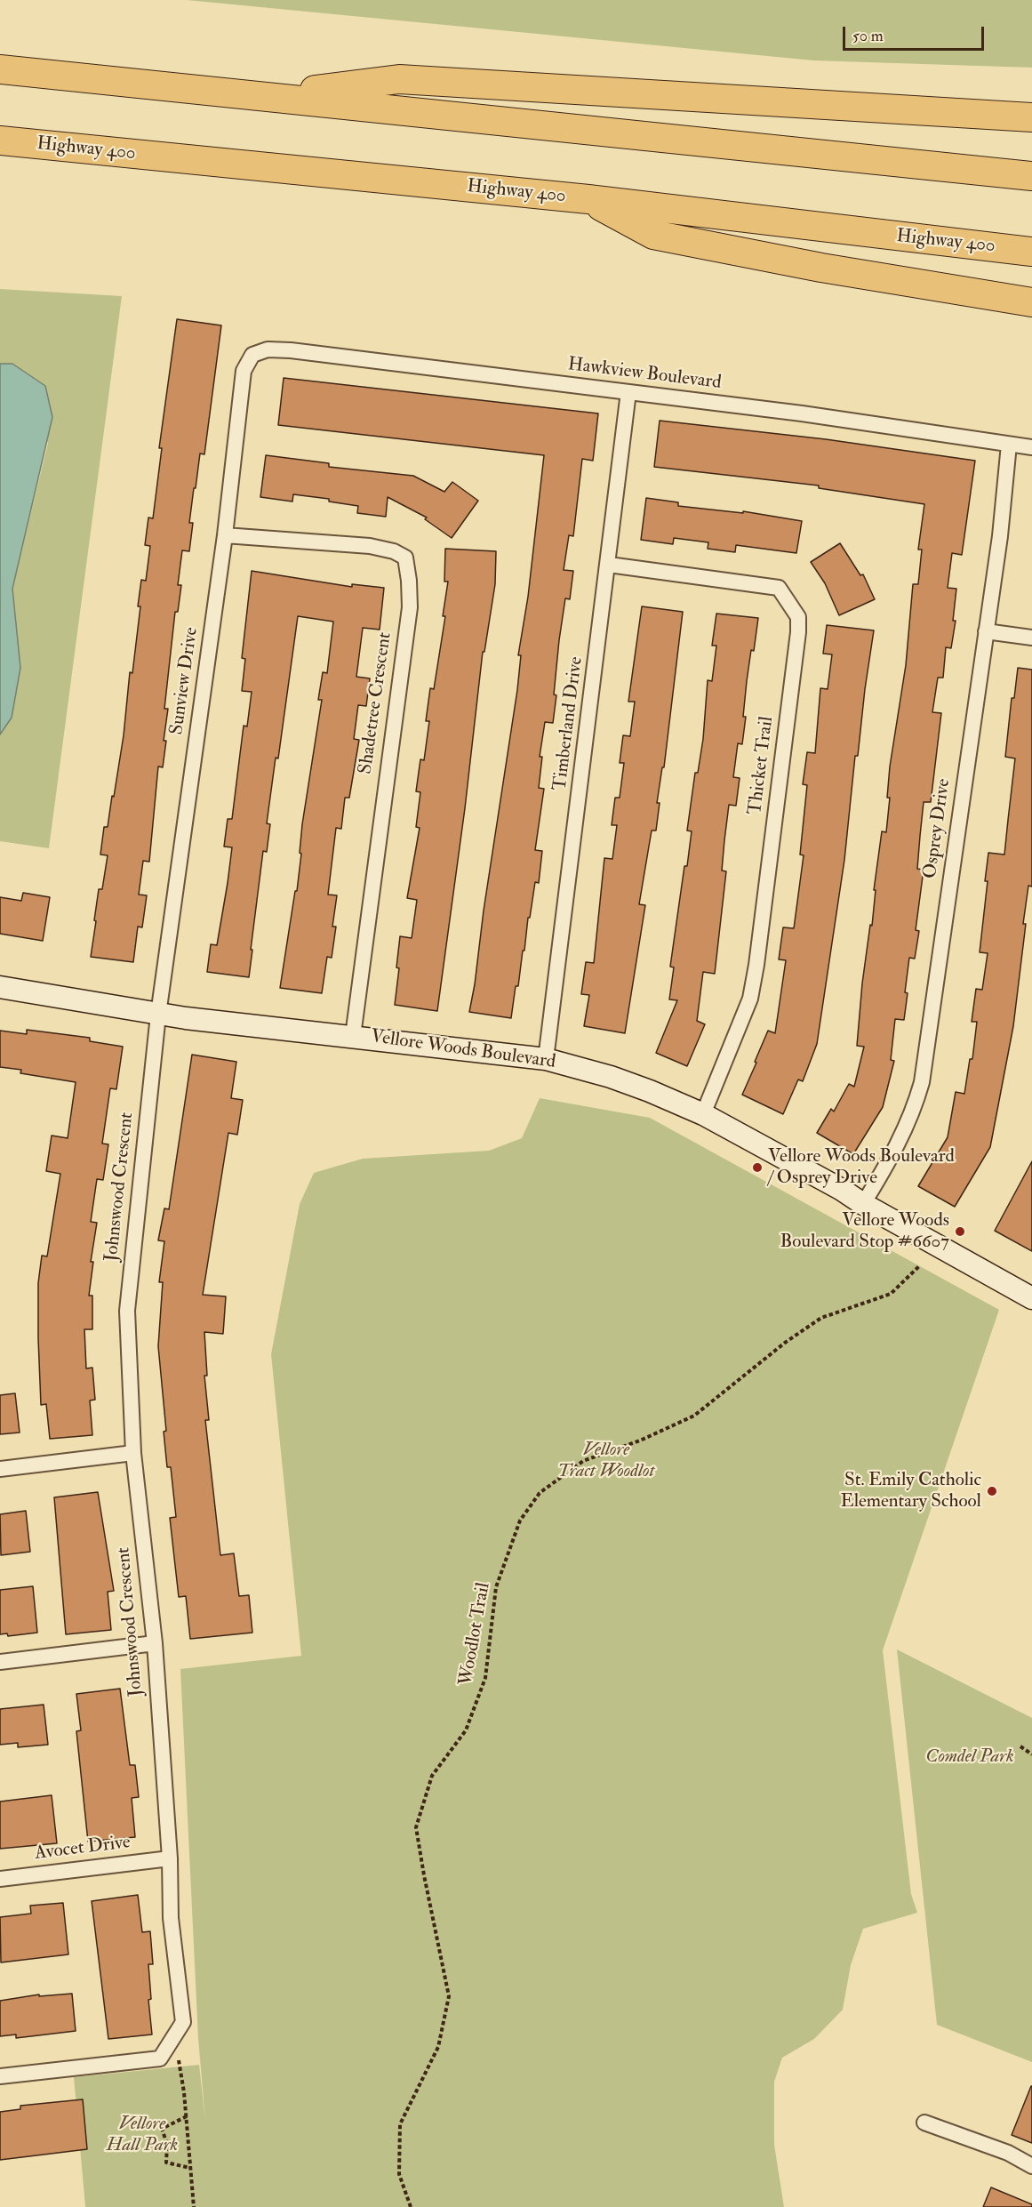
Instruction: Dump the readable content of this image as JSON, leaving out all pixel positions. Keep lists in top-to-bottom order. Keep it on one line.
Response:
{"streets":{"highway":["Highway 400"],"street":["Hawkview Boulevard","Sunview Drive","Shadetree Crescent","Timberland Drive","Thicket Trail","Osprey Drive","Vellore Woods Boulevard","Johnswood Crescent","Avocet Drive"],"path":["Woodlot Trail"]},"crossings":[["Hawkview Boulevard","Sunview Drive"],["Hawkview Boulevard","Timberland Drive"],["Hawkview Boulevard","Osprey Drive"],["Sunview Drive","Shadetree Crescent"],["Sunview Drive","Vellore Woods Boulevard"],["Sunview Drive","Johnswood Crescent"],["Shadetree Crescent","Vellore Woods Boulevard"],["Timberland Drive","Thicket Trail"],["Timberland Drive","Vellore Woods Boulevard"],["Thicket Trail","Vellore Woods Boulevard"],["Osprey Drive","Vellore Woods Boulevard"],["Vellore Woods Boulevard","Johnswood Crescent"],["Johnswood Crescent","Avocet Drive"]],"parks":["Vellore Tract Woodlot","Comdel Park","Vellore Hall Park"],"places":["Vellore Woods Boulevard / Osprey Drive","Vellore Woods Boulevard Stop #6607","St. Emily Catholic Elementary School"],"scale_bar":"50 m"}
